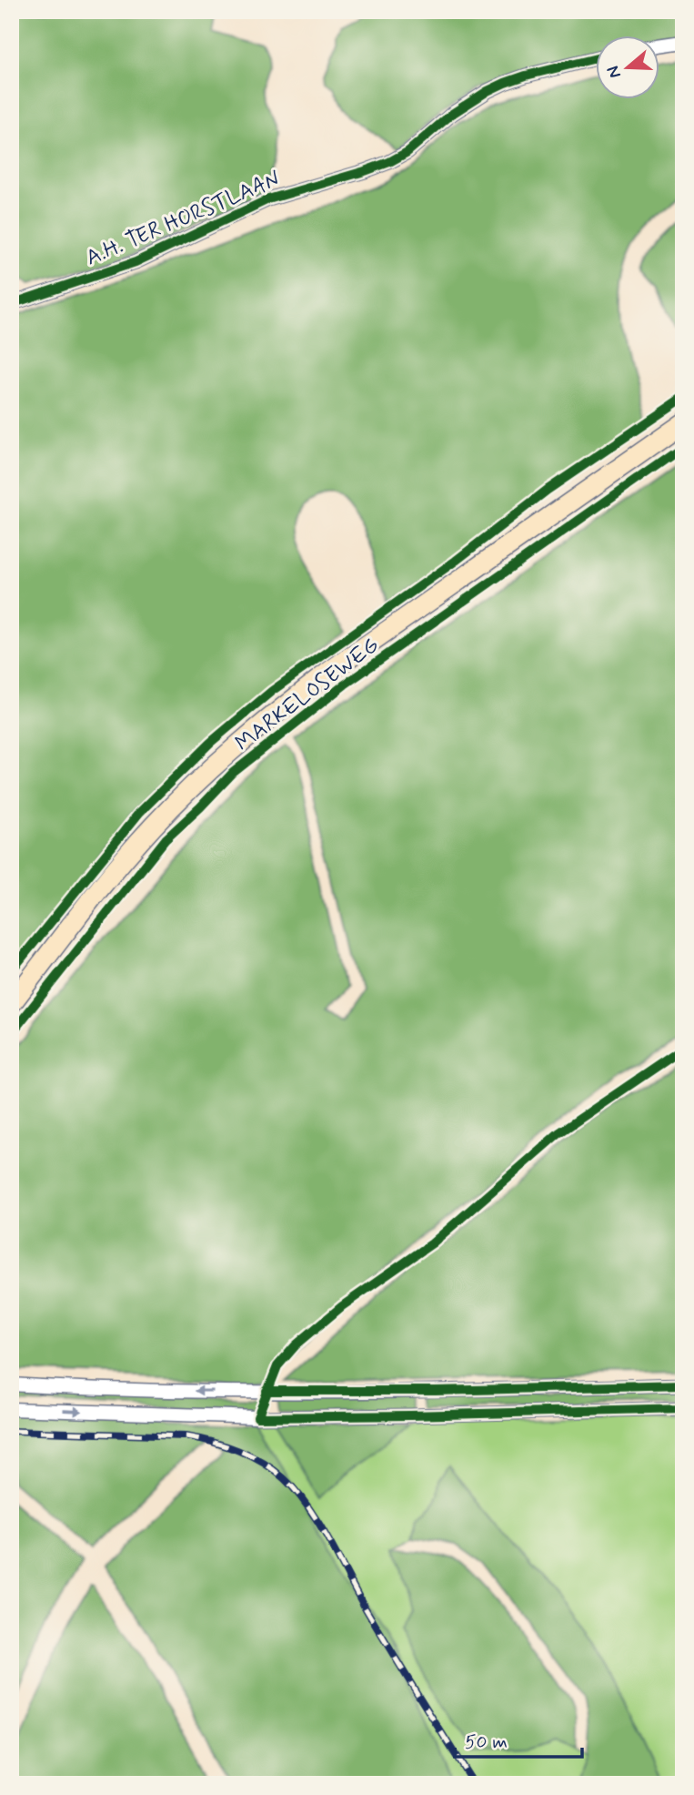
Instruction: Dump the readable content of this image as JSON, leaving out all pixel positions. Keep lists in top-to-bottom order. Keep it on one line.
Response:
{"streets":{"main road":["MARKELOSEWEG"],"street":["A.H. TER HORSTLAAN"]},"scale_bar":"50 m","north":"left"}
